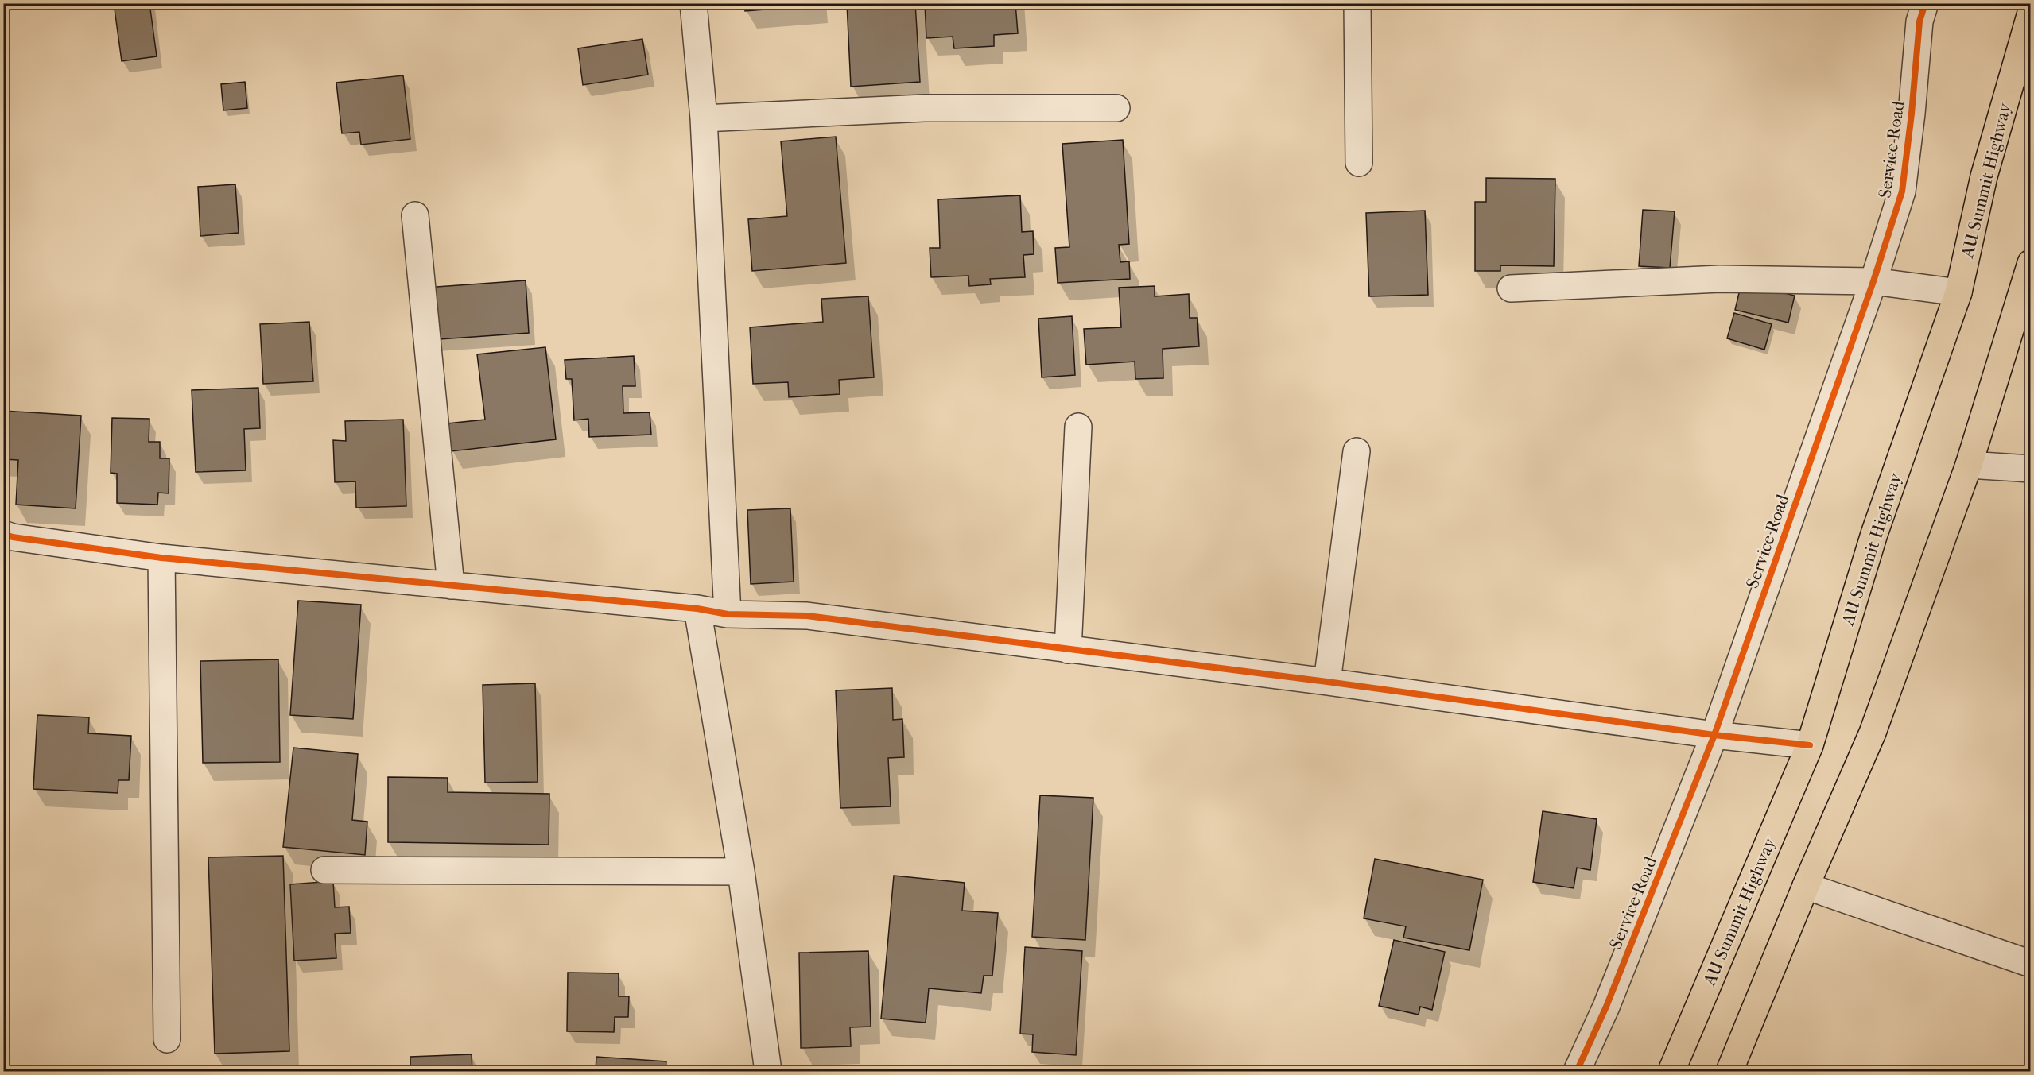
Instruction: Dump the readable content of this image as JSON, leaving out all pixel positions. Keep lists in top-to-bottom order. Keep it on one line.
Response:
{"streets":{"main road":["AU Summit Highway"],"street":["Service Road"]}}
